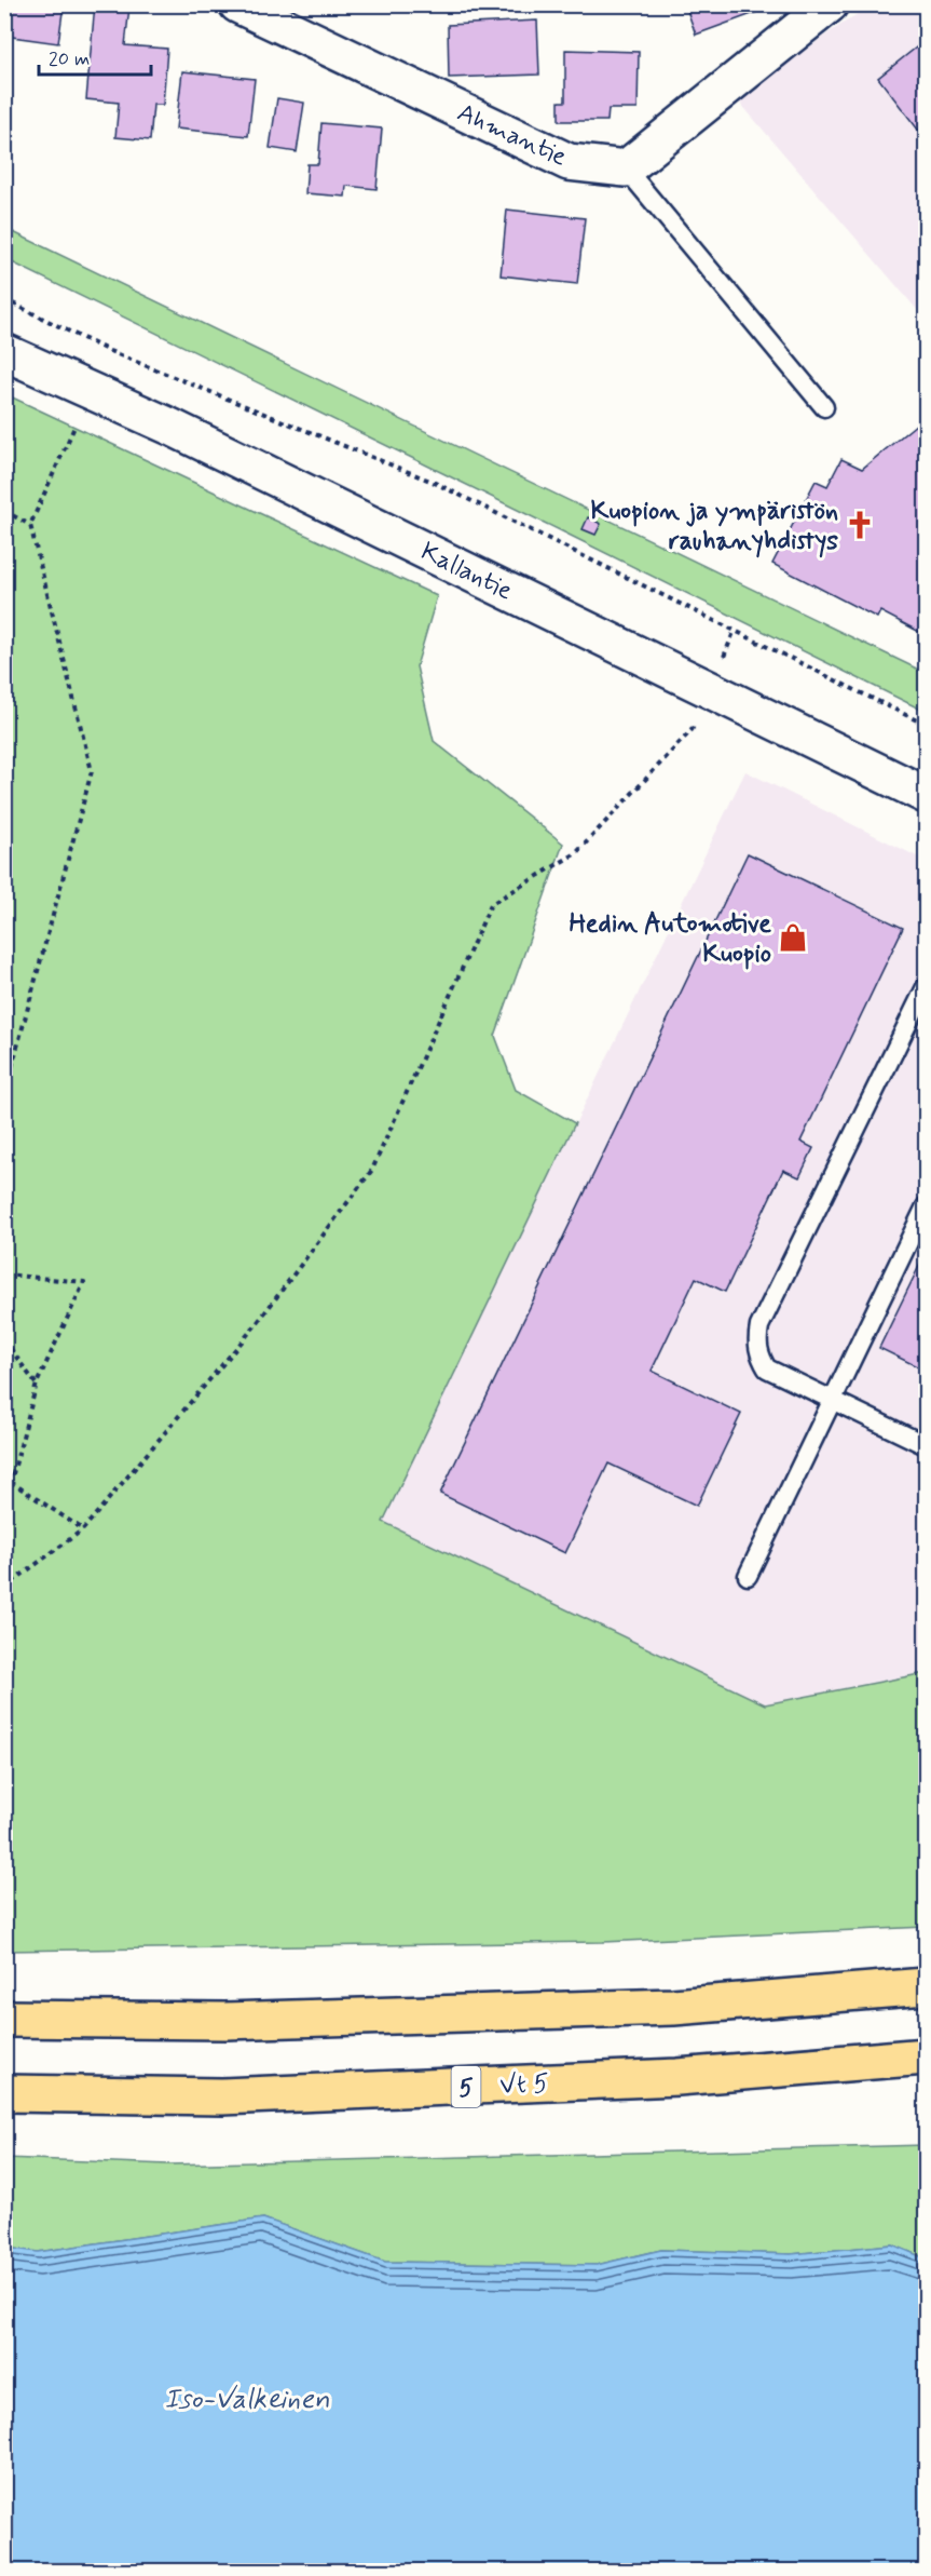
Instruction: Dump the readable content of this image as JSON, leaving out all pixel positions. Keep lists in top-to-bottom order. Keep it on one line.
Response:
{"streets":{"highway":["Vt 5","5"],"main road":["Ahmantie","Kallantie"]},"water":["Iso-Valkeinen"],"places":{"church":["Kuopion ja ympäristön rauhanyhdistys"],"shop":["Hedin Automotive Kuopio"]},"scale_bar":"20 m"}
